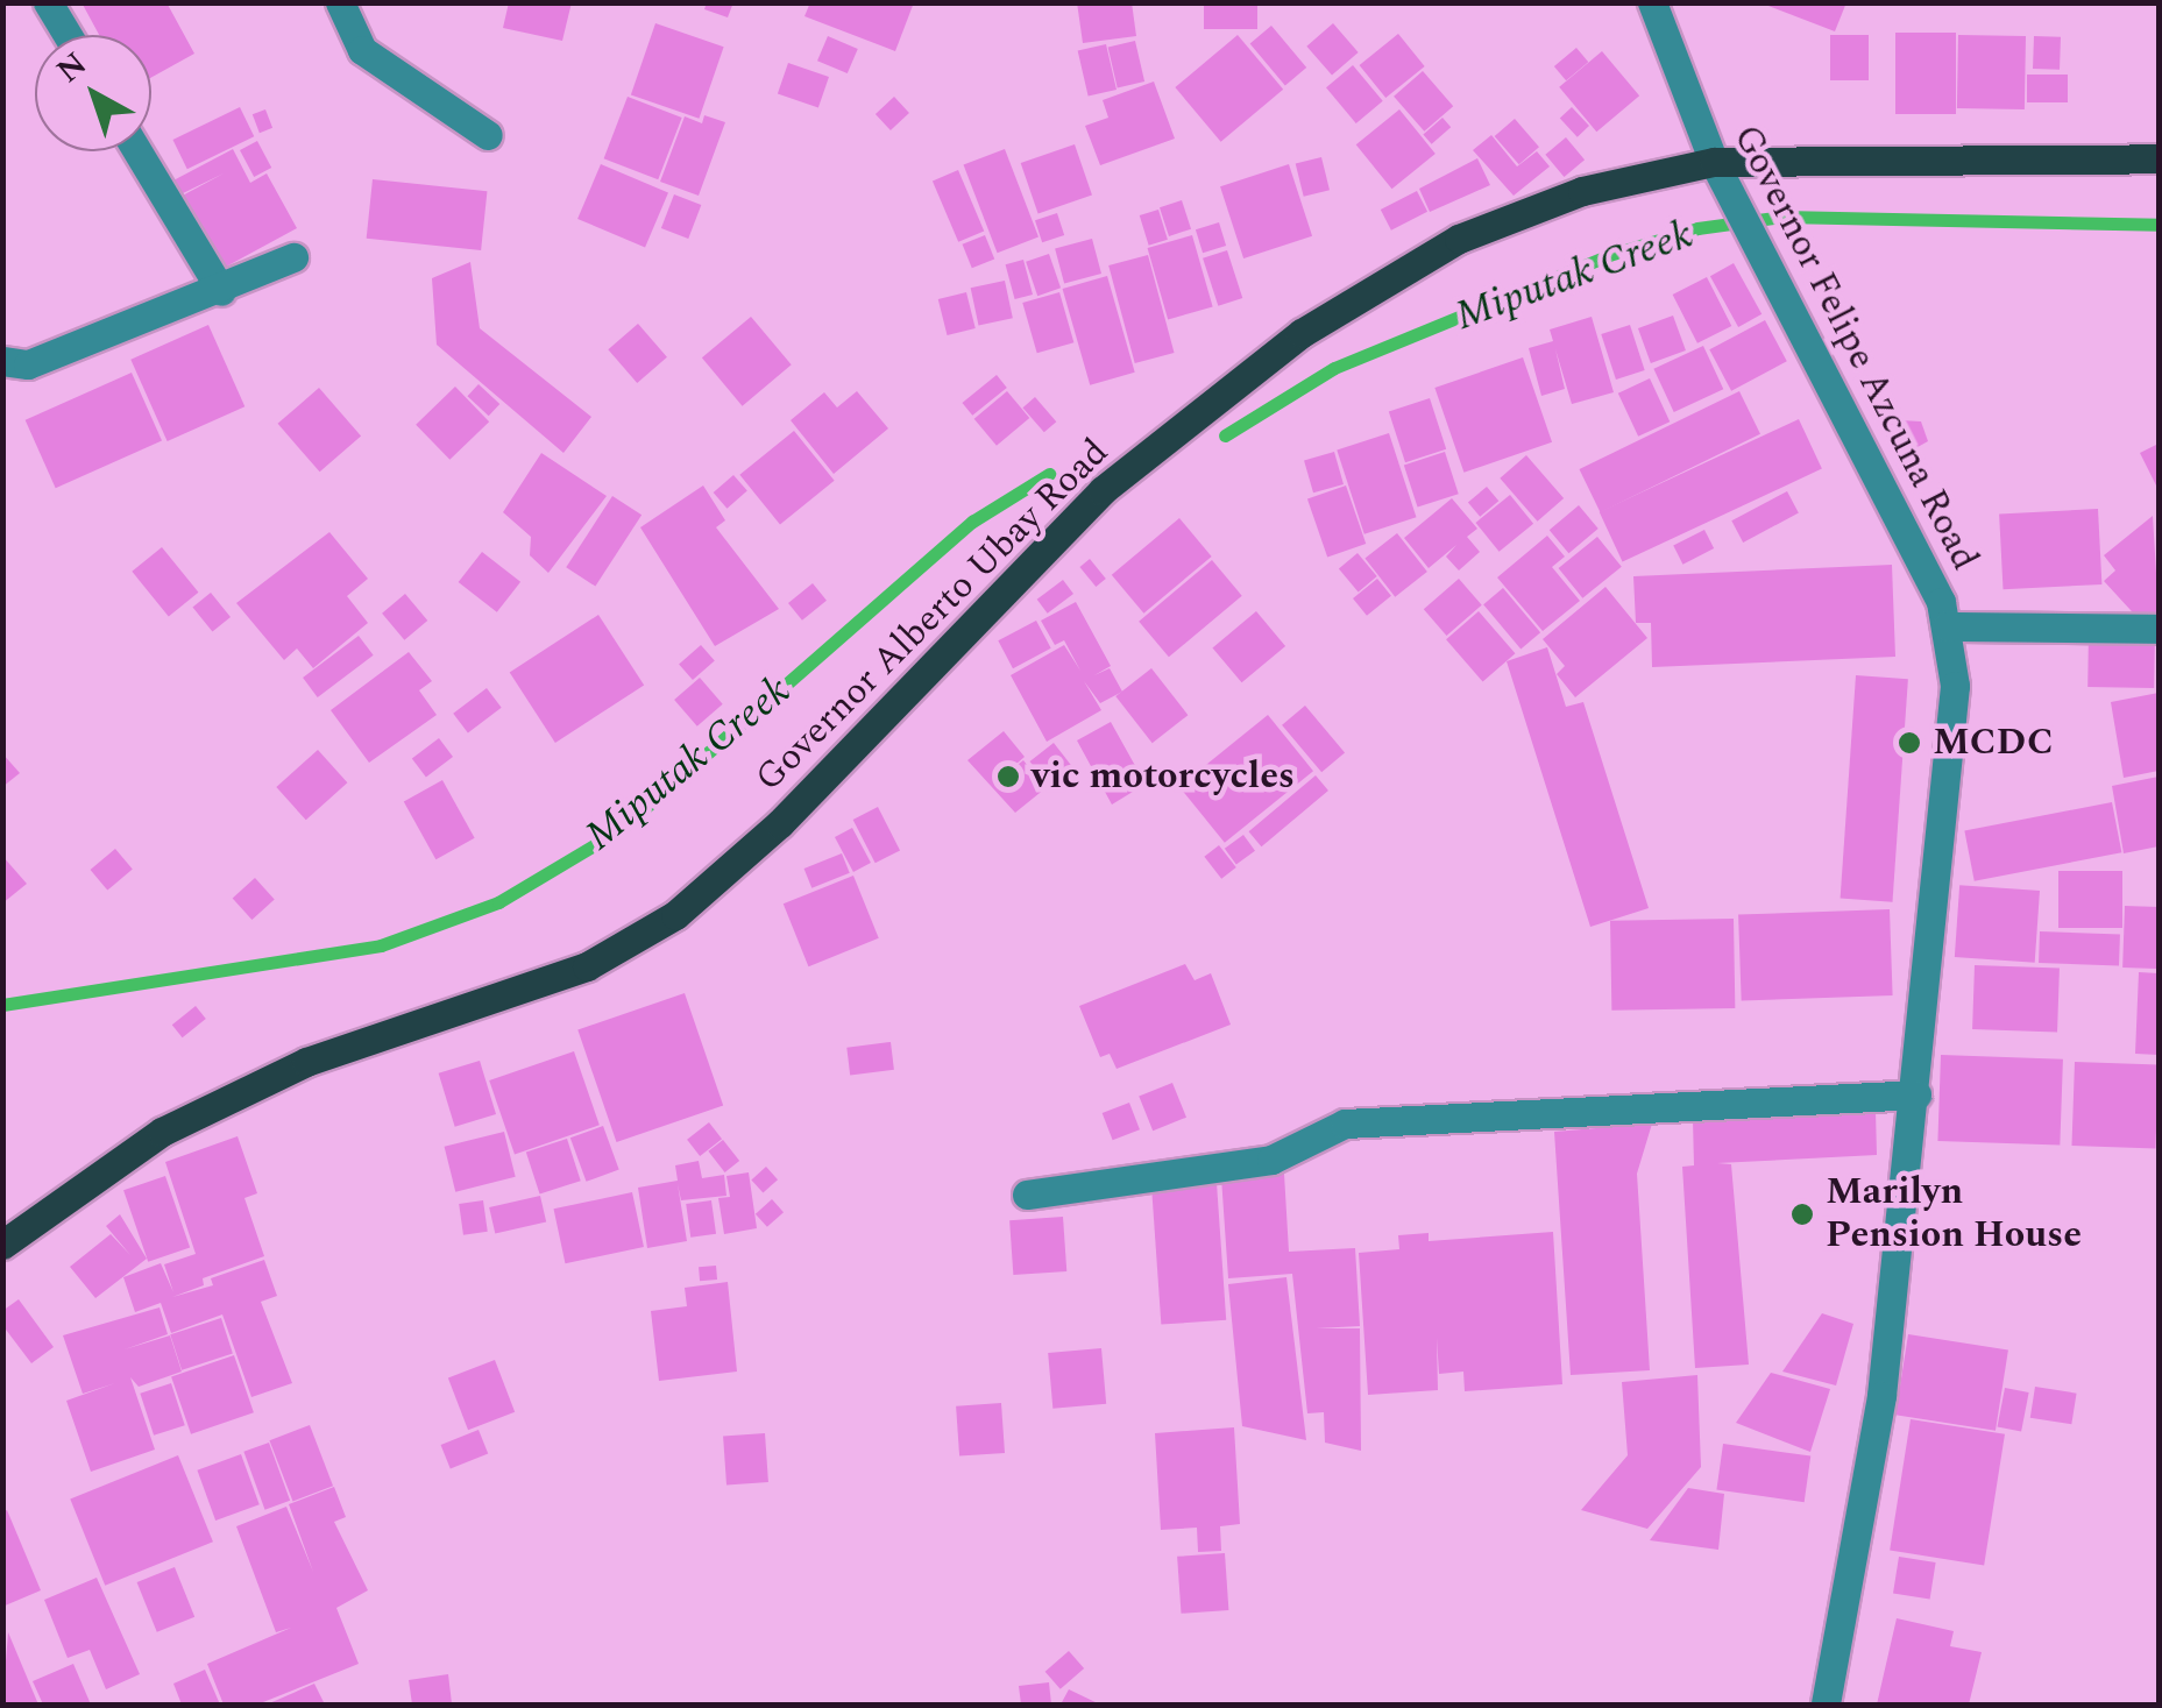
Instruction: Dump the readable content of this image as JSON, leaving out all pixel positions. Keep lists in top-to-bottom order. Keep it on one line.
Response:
{"streets":{"main road":["Governor Alberto Ubay Road"],"street":["Governor Felipe Azcuna Road"]},"crossings":[["Governor Felipe Azcuna Road","Governor Alberto Ubay Road"]],"water":["Miputak Creek"],"places":["MCDC","vic motorcycles","Marilyn Pension House"],"north":"top left"}
